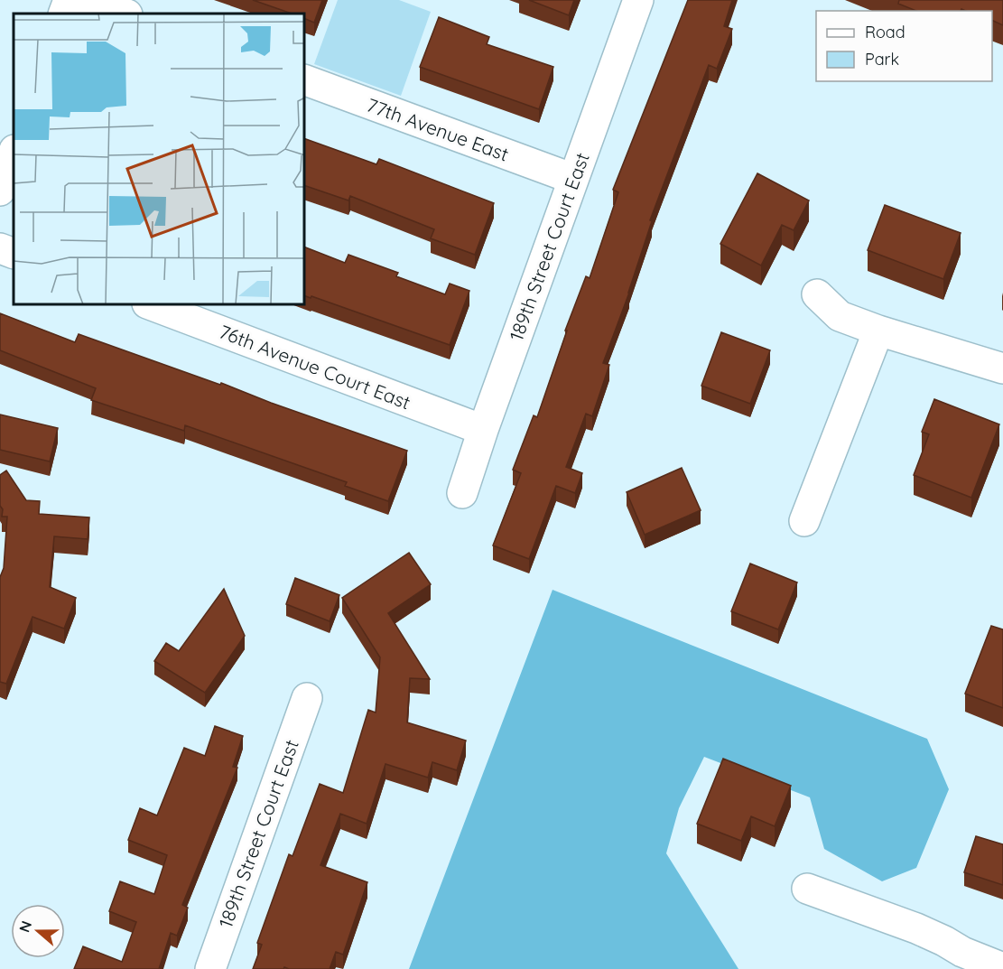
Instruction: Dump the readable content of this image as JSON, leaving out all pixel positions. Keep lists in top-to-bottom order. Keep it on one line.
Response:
{"streets":{"street":["77th Avenue East","189th Street Court East","76th Avenue Court East"]},"crossings":[["77th Avenue East","189th Street Court East"],["189th Street Court East","76th Avenue Court East"]],"legend":["Road","Park"],"north":"left"}
